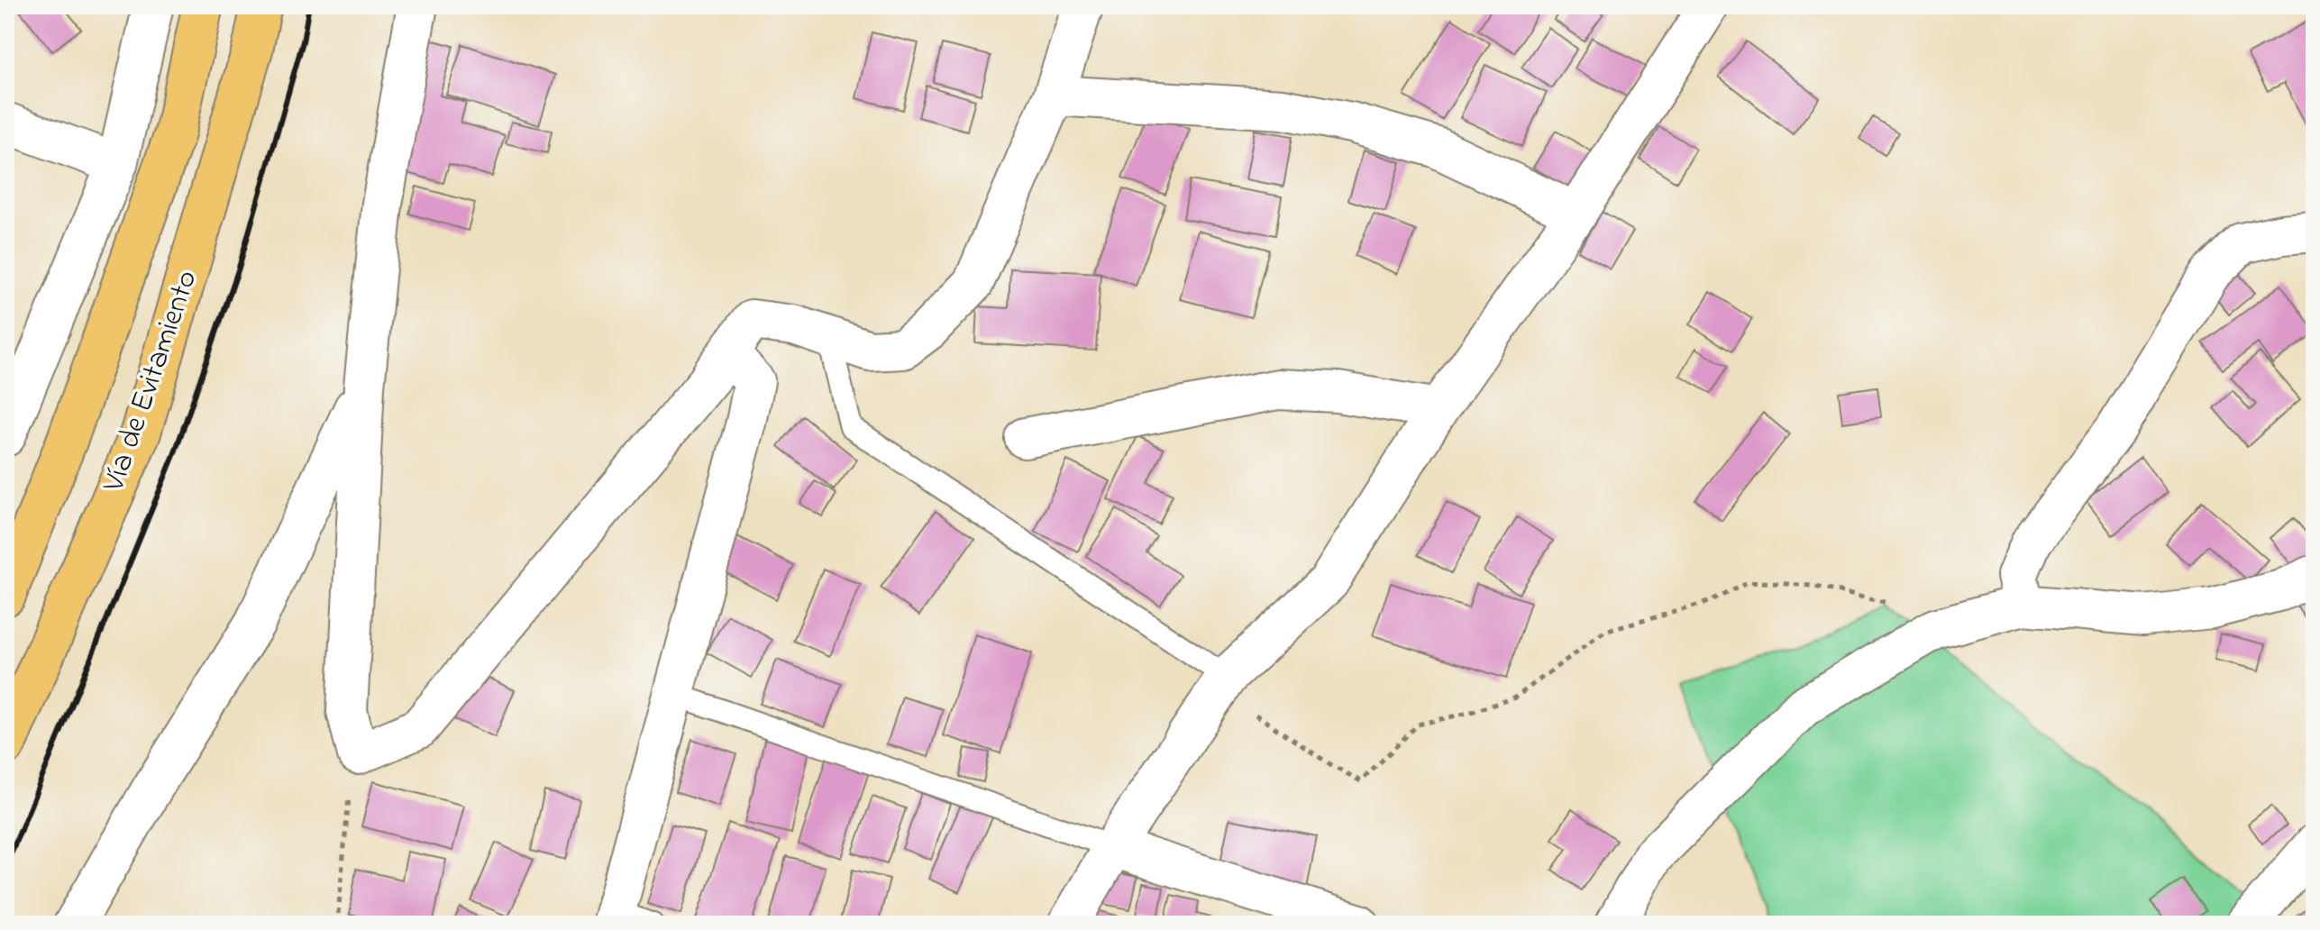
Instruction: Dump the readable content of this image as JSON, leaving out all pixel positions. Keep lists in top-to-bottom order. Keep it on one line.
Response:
{"streets":{"highway":["Vía de Evitamiento"]}}
